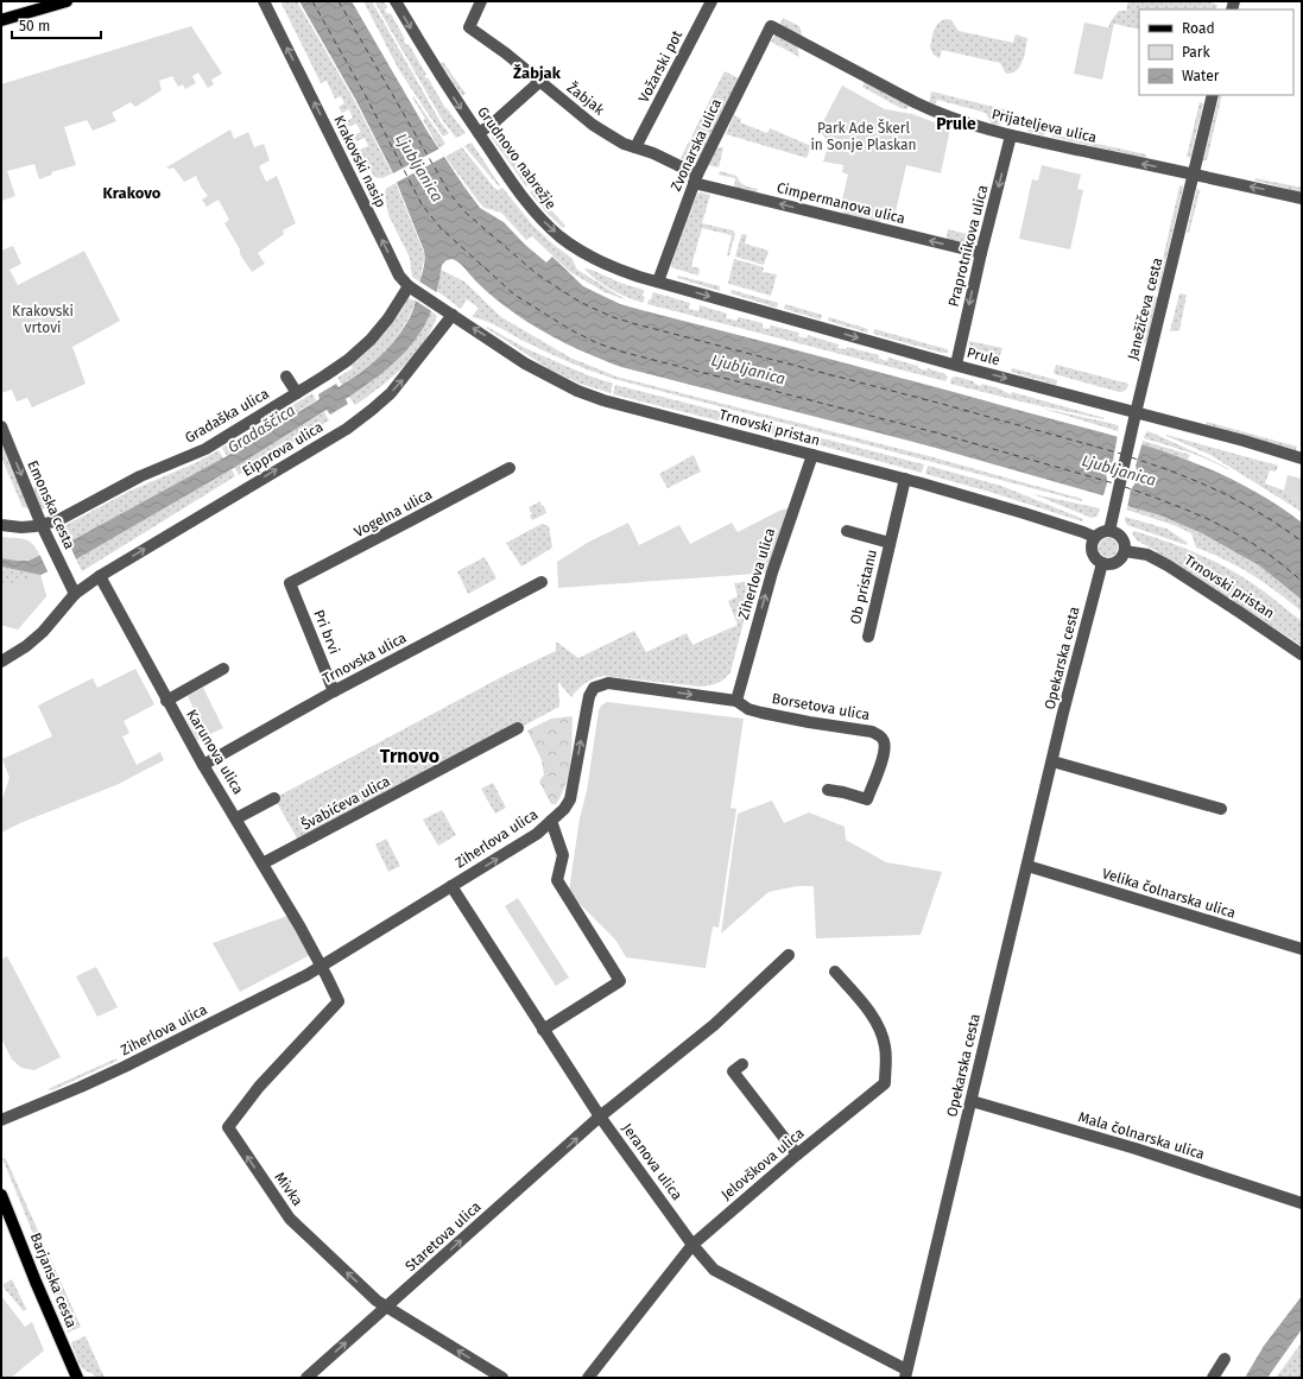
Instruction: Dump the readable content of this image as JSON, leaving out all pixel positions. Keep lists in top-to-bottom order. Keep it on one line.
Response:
{"streets":{"main road":["Barjanska cesta"],"street":["Vožarski pot","Žabjak","Prijateljeva ulica","Zvonarska ulica","Grudnovo nabrežje","Krakovski nasip","Cimpermanova ulica","Praprotnikova ulica","Janežičeva cesta","Prule","Gradaška ulica","Trnovski pristan","Eipprova ulica","Emonska cesta","Vogelna ulica","Ziherlova ulica","Ob pristanu","Pri brvi","Trnovska ulica","Opekarska cesta","Borsetova ulica","Karunova ulica","Švabićeva ulica","Velika čolnarska ulica","Mala čolnarska ulica","Jeranova ulica","Jelovškova ulica","Mivka","Staretova ulica"]},"crossings":[["Vožarski pot","Žabjak"],["Žabjak","Zvonarska ulica"],["Žabjak","Cimpermanova ulica"],["Prijateljeva ulica","Zvonarska ulica"],["Prijateljeva ulica","Praprotnikova ulica"],["Prijateljeva ulica","Janežičeva cesta"],["Zvonarska ulica","Grudnovo nabrežje"],["Zvonarska ulica","Cimpermanova ulica"],["Zvonarska ulica","Prule"],["Grudnovo nabrežje","Prule"],["Krakovski nasip","Gradaška ulica"],["Krakovski nasip","Trnovski pristan"],["Krakovski nasip","Eipprova ulica"],["Cimpermanova ulica","Praprotnikova ulica"],["Praprotnikova ulica","Prule"],["Janežičeva cesta","Prule"],["Janežičeva cesta","Trnovski pristan"],["Janežičeva cesta","Opekarska cesta"],["Gradaška ulica","Emonska cesta"],["Trnovski pristan","Eipprova ulica"],["Trnovski pristan","Ziherlova ulica"],["Trnovski pristan","Ob pristanu"],["Trnovski pristan","Opekarska cesta"],["Eipprova ulica","Karunova ulica"],["Vogelna ulica","Pri brvi"],["Ziherlova ulica","Borsetova ulica"],["Ziherlova ulica","Karunova ulica"],["Ziherlova ulica","Jeranova ulica"],["Ziherlova ulica","Mivka"],["Pri brvi","Trnovska ulica"],["Trnovska ulica","Karunova ulica"],["Opekarska cesta","Velika čolnarska ulica"],["Opekarska cesta","Mala čolnarska ulica"],["Opekarska cesta","Jeranova ulica"],["Karunova ulica","Švabićeva ulica"],["Karunova ulica","Mivka"],["Jeranova ulica","Jelovškova ulica"],["Jeranova ulica","Staretova ulica"],["Mivka","Staretova ulica"]],"one_way":["Prijateljeva ulica","Grudnovo nabrežje","Krakovski nasip","Cimpermanova ulica","Praprotnikova ulica","Prule","Trnovski pristan","Eipprova ulica","Emonska cesta","Ziherlova ulica","Staretova ulica"],"districts":["Žabjak","Prule","Krakovo","Trnovo"],"water":["Ljubljanica","Gradaščica"],"parks":["Park Ade Škerl in Sonje Plaskan","Krakovski vrtovi"],"legend":["Road","Park","Water"],"scale_bar":"50 m"}
